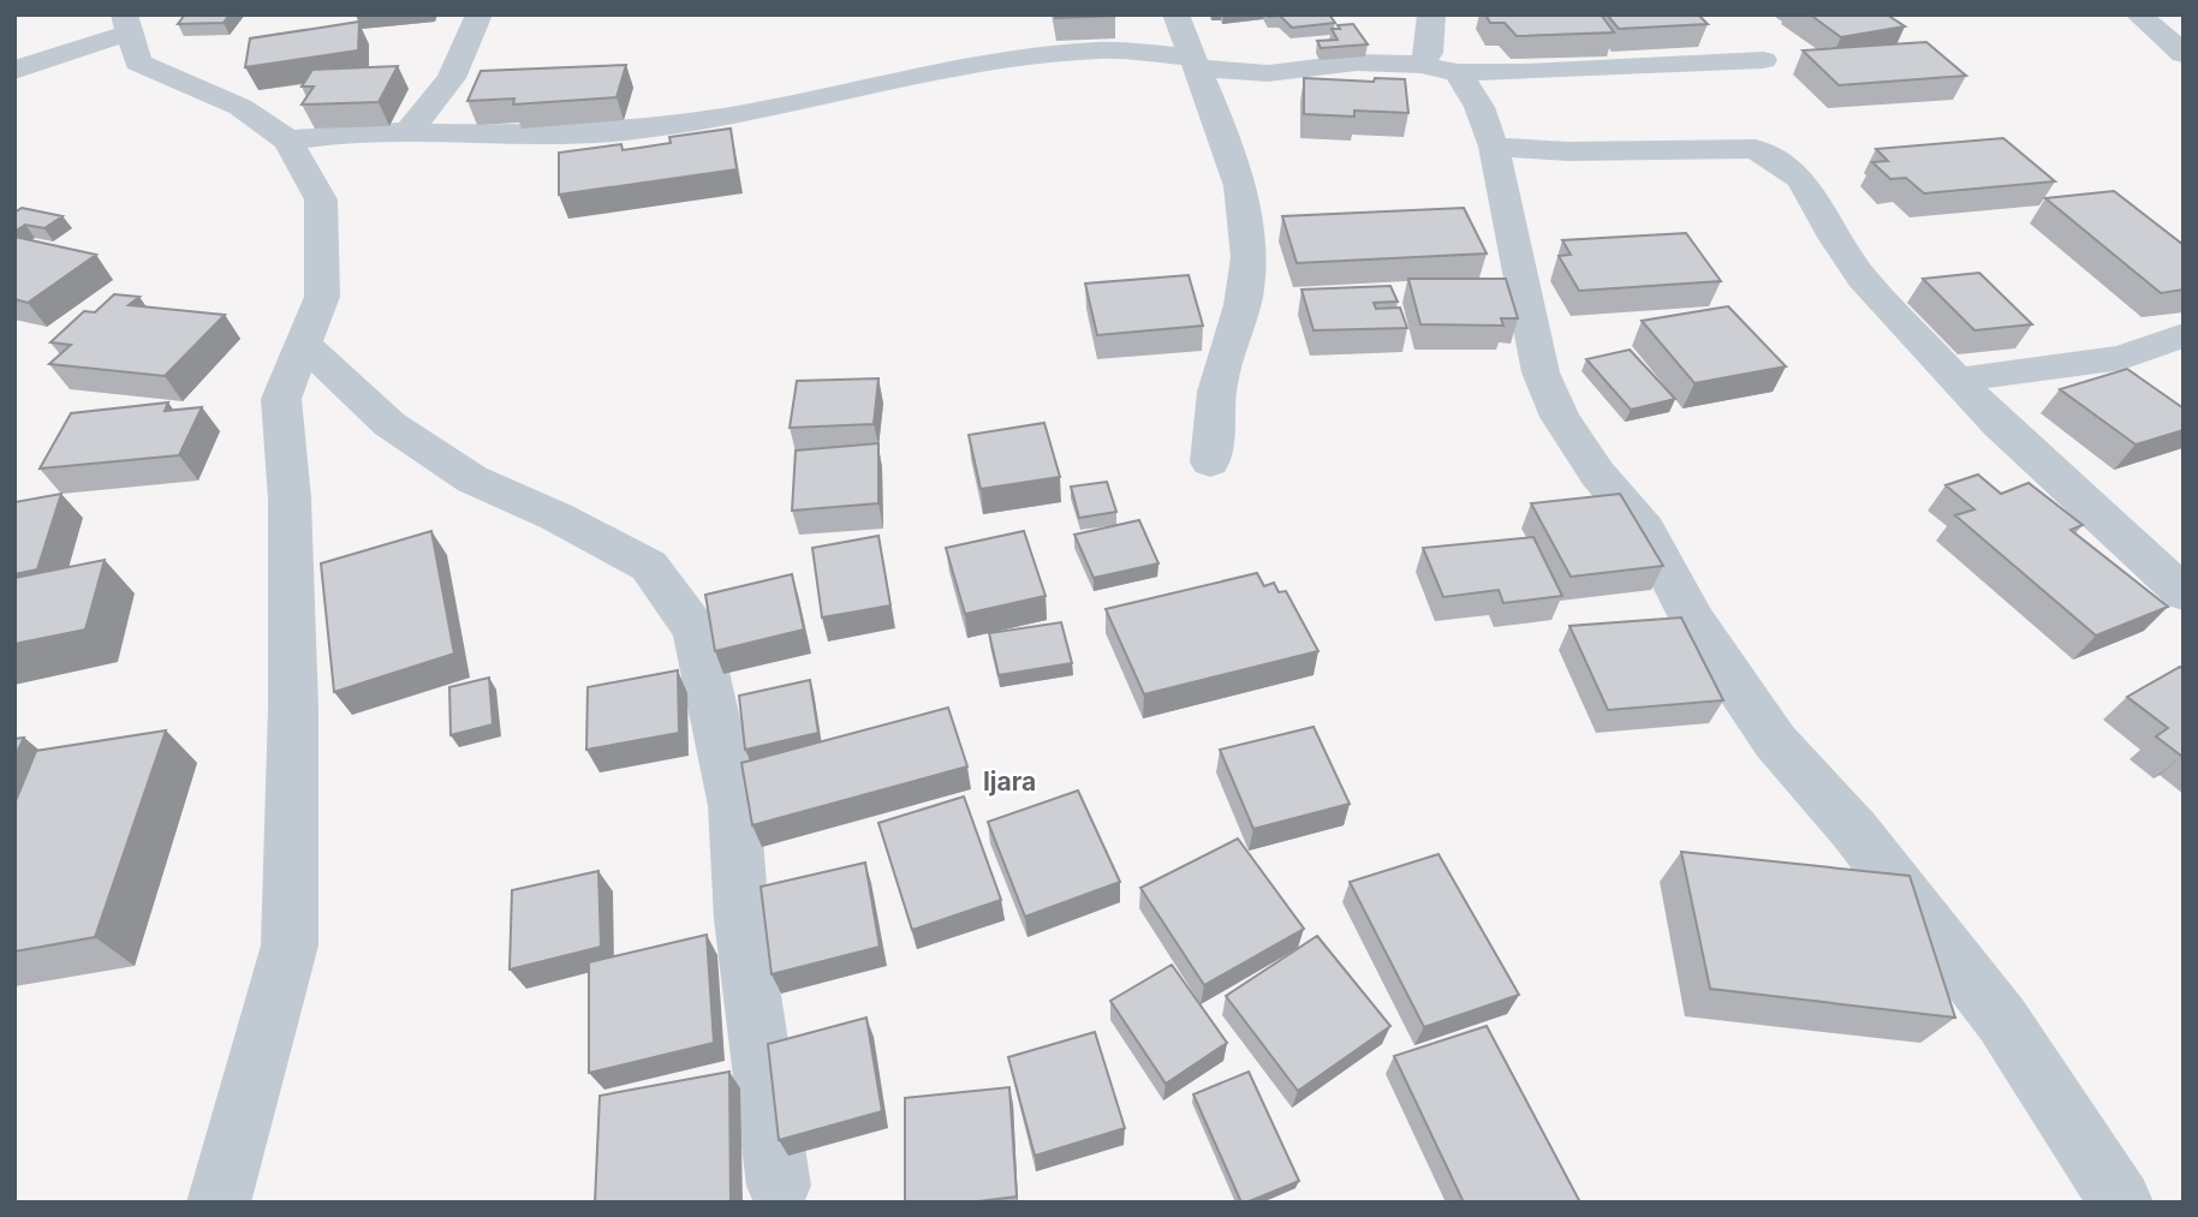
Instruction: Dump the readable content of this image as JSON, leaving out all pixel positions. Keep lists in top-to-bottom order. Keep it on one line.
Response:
{"districts":["Ijara"]}
